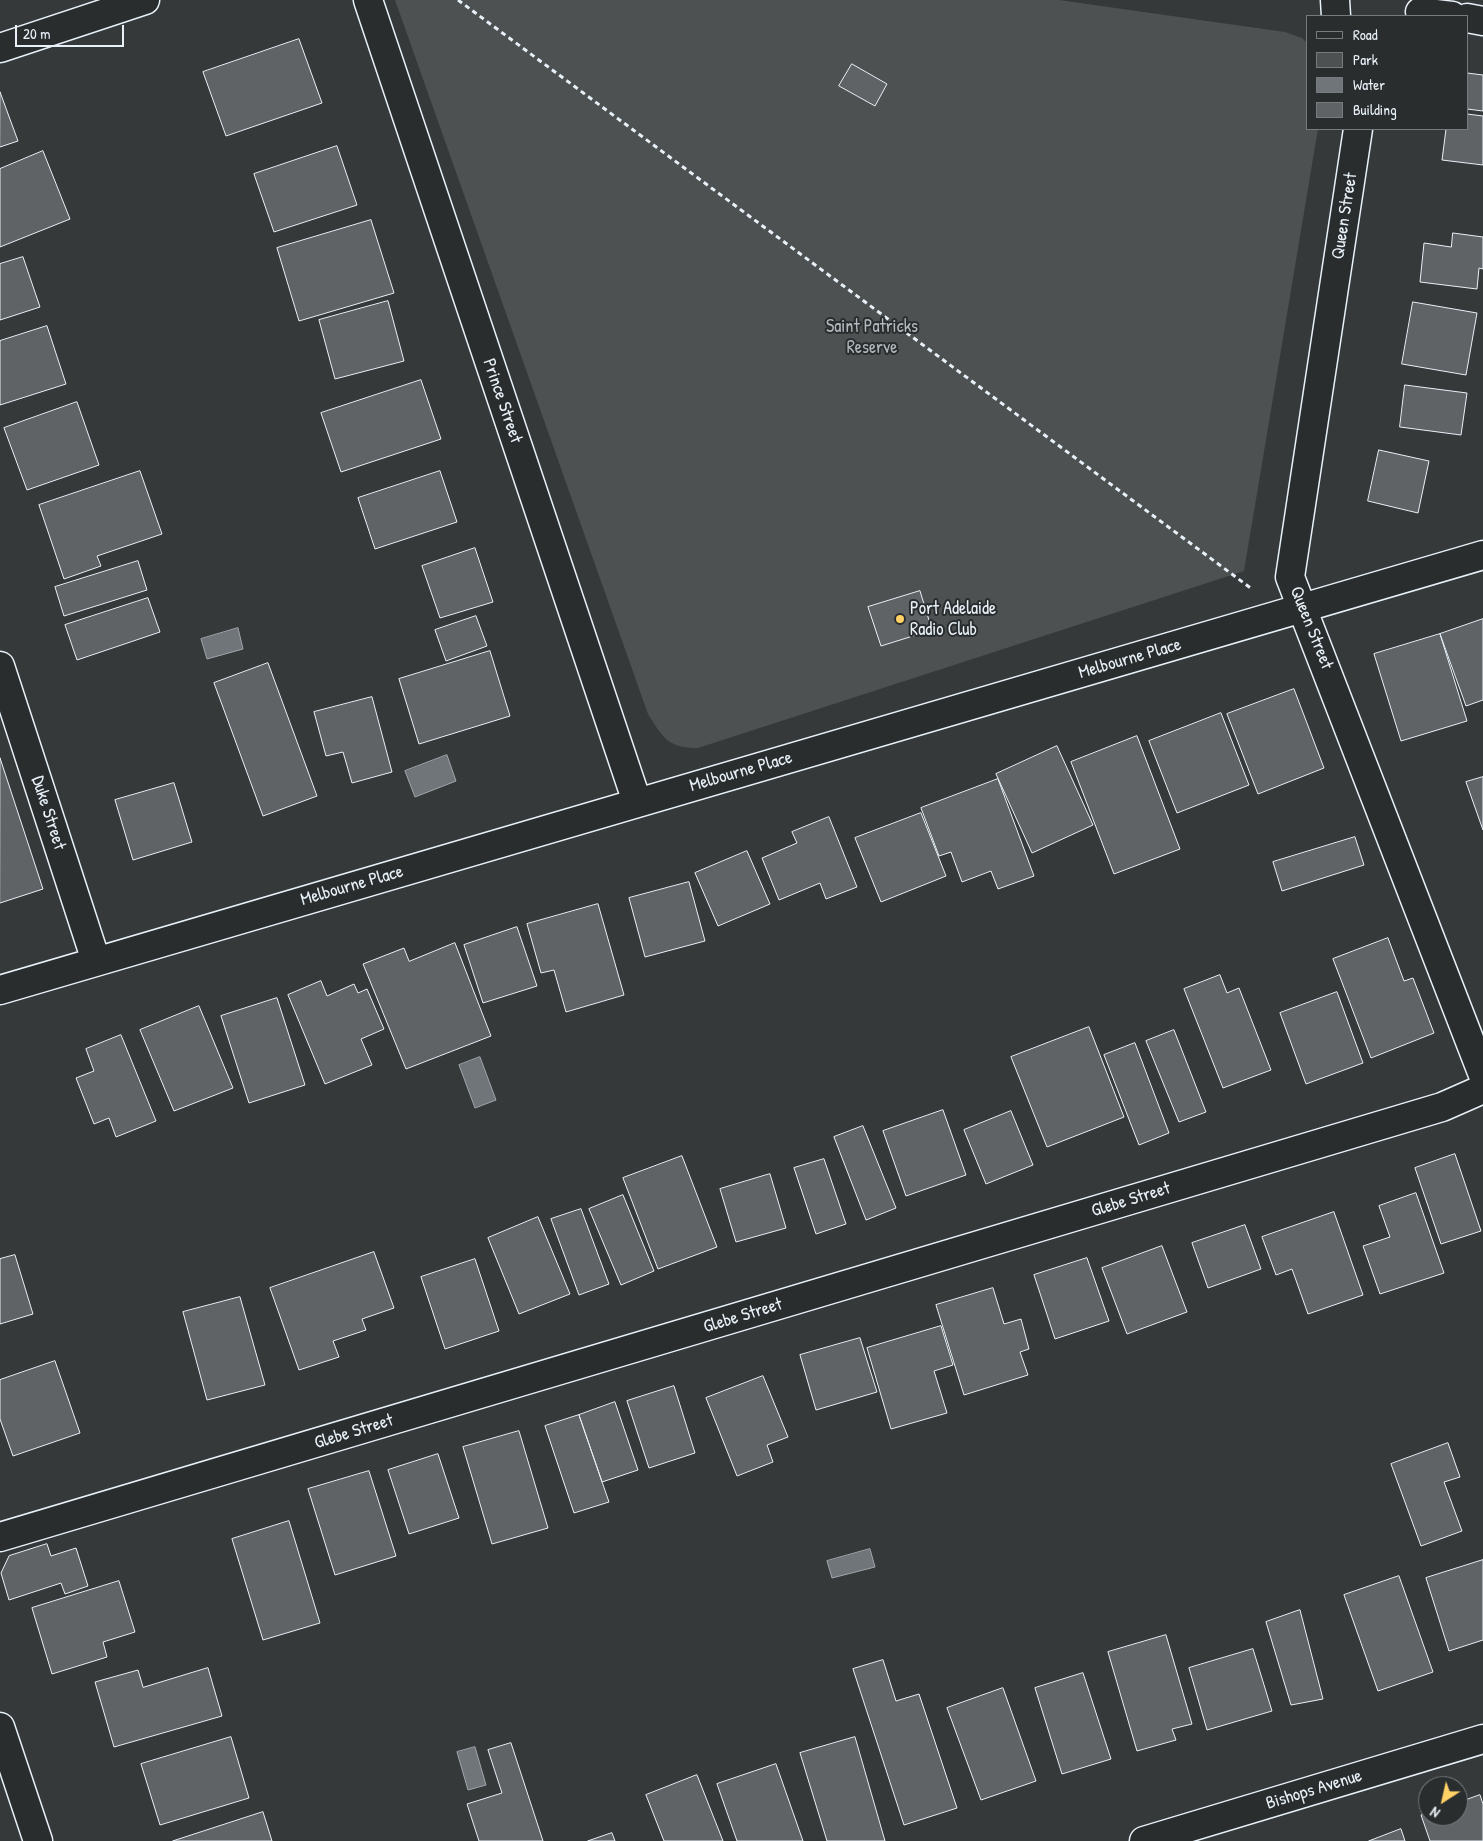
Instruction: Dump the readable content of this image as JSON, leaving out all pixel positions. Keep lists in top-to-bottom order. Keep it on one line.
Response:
{"streets":{"street":["Queen Street","Prince Street","Melbourne Place","Duke Street","Glebe Street","Bishops Avenue"]},"crossings":[["Queen Street","Melbourne Place"],["Prince Street","Melbourne Place"],["Melbourne Place","Duke Street"]],"parks":["Saint Patricks Reserve"],"places":["Port Adelaide Radio Club"],"legend":["Road","Park","Water","Building"],"scale_bar":"20 m","north":"bottom left"}
